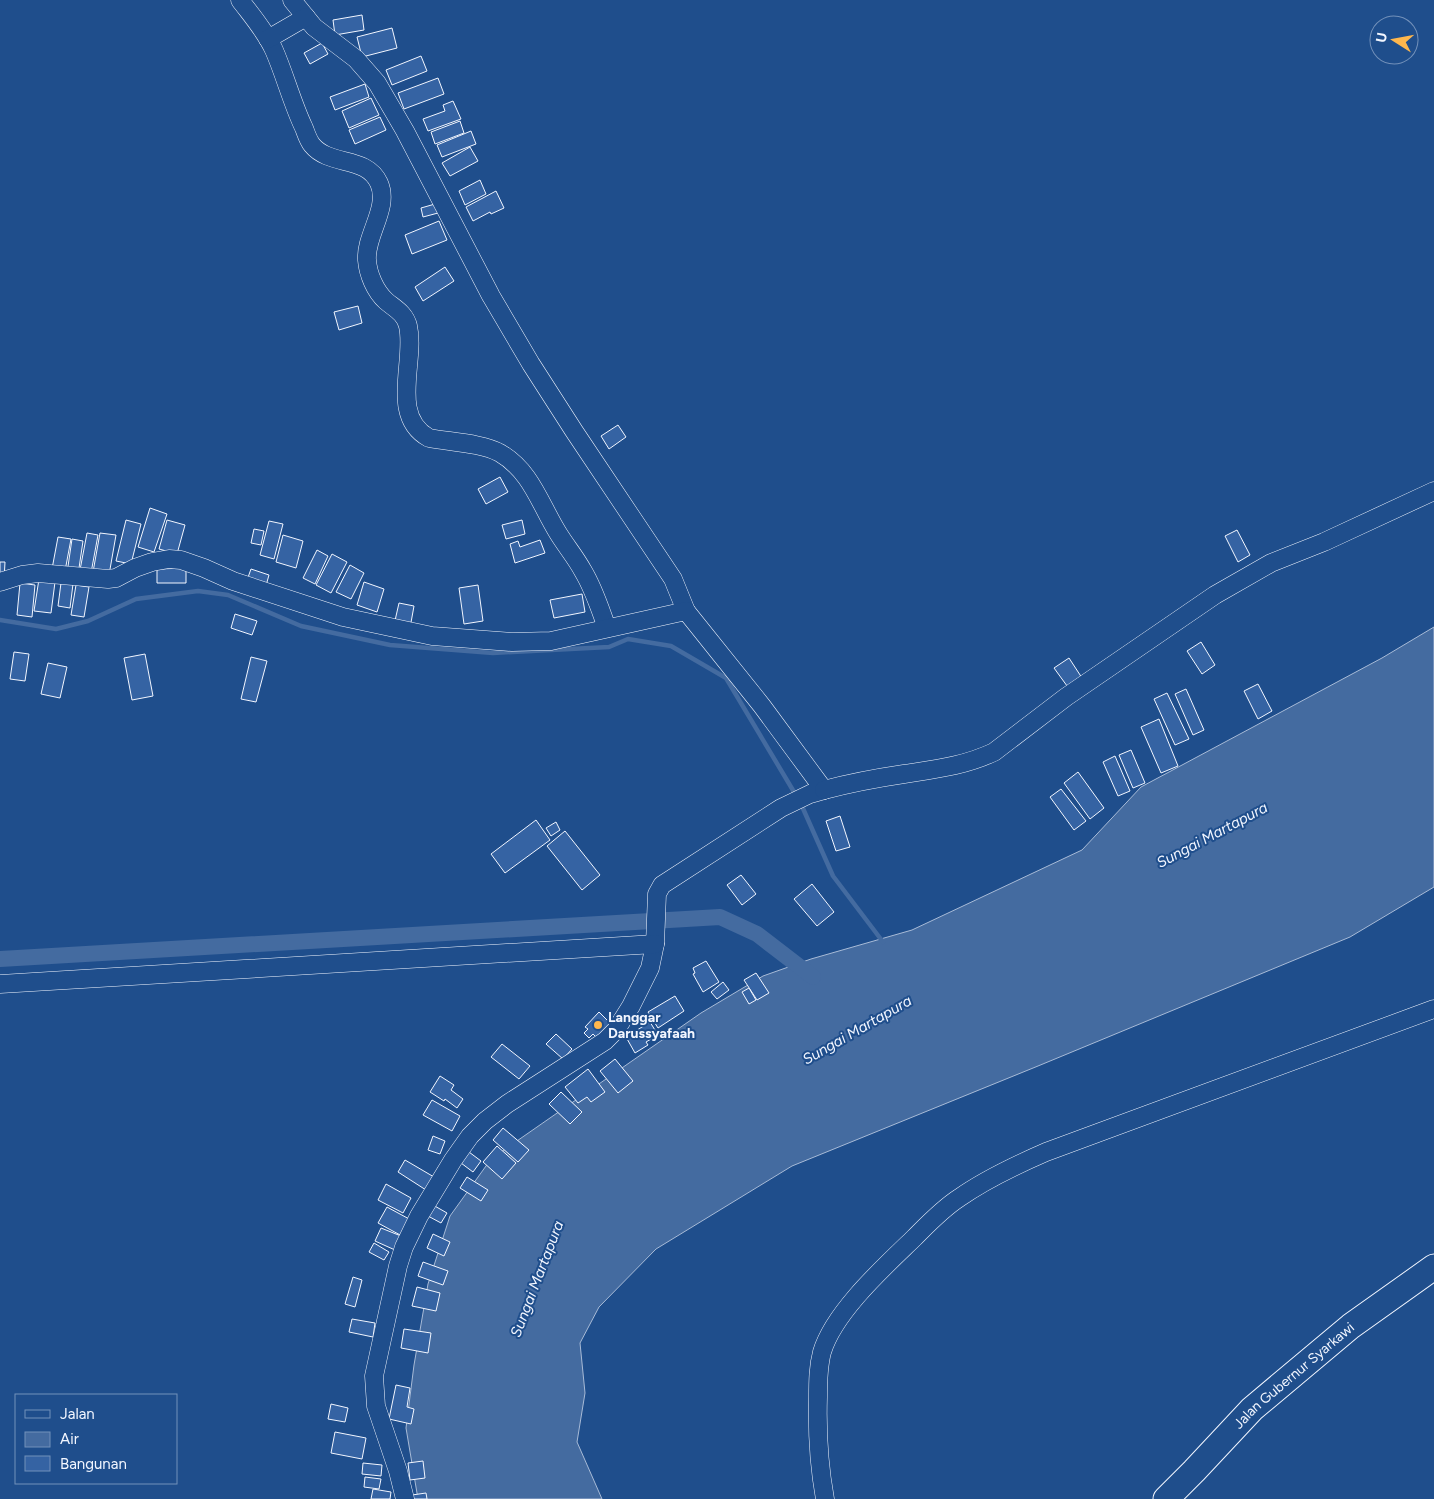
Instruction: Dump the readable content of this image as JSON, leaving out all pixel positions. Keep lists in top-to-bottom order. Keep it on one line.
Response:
{"streets":{"highway":["Jalan Gubernur Syarkawi"]},"water":["Sungai Martapura"],"places":["Langgar Darussyafaah"],"legend":["Jalan","Air","Bangunan"],"north":"left"}
